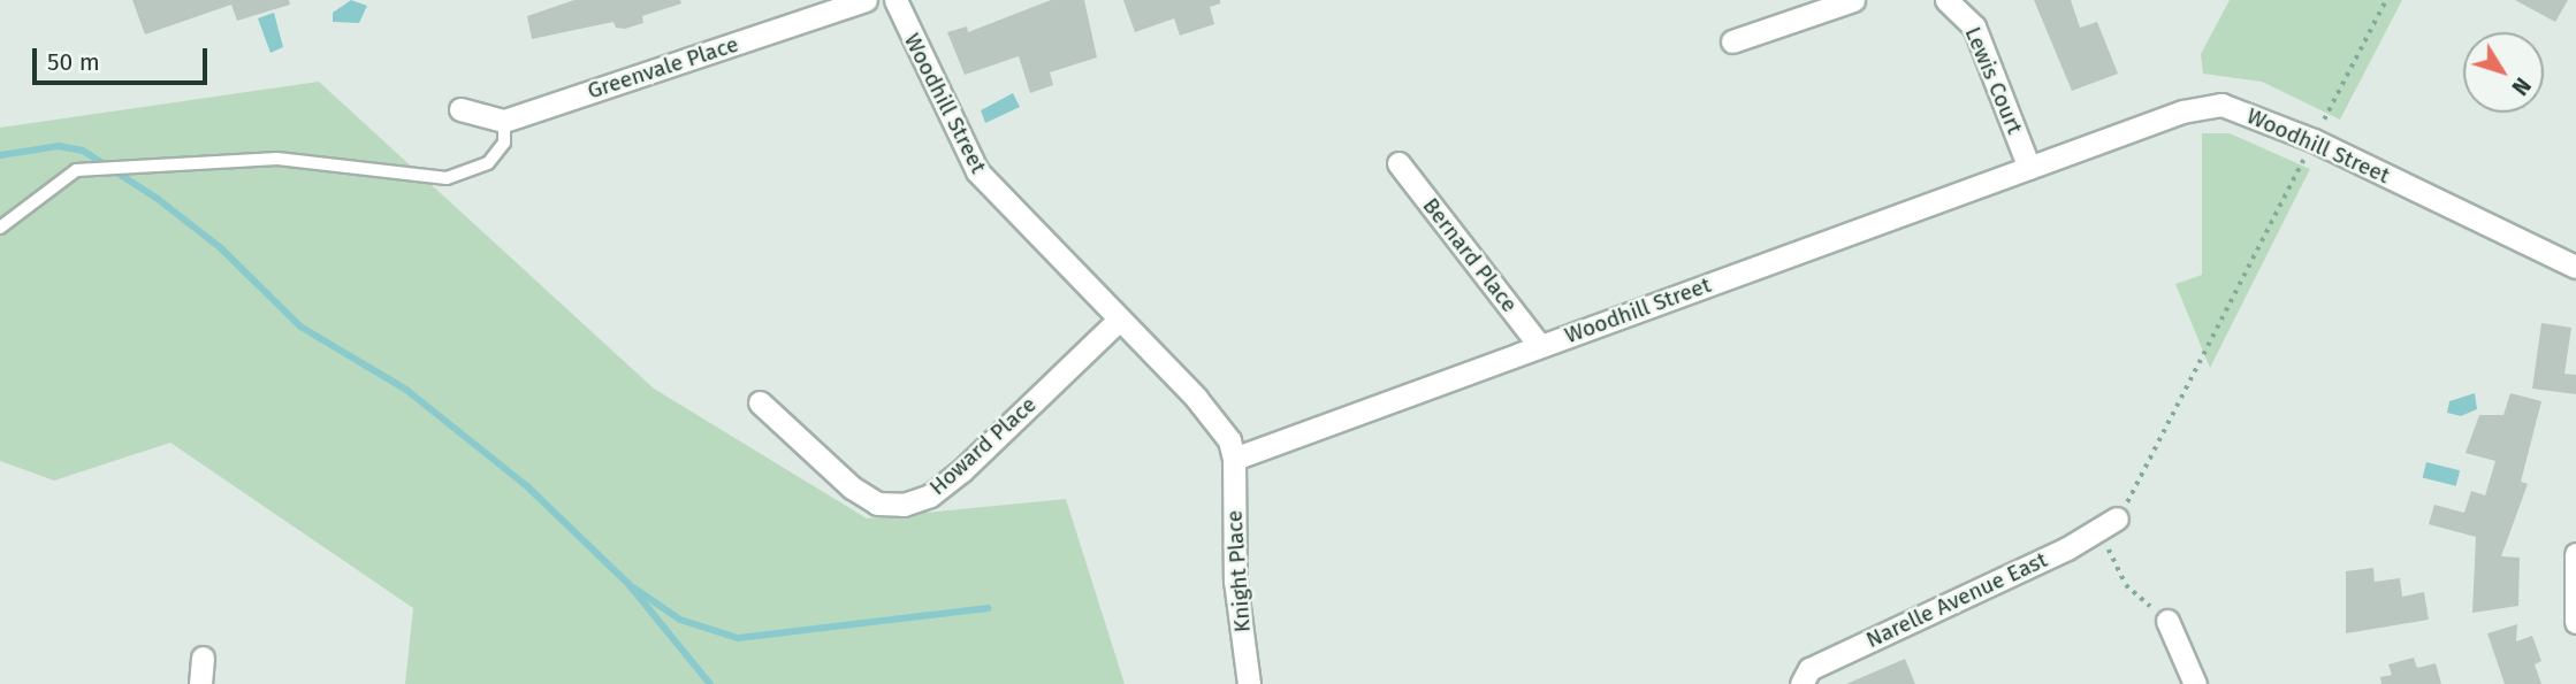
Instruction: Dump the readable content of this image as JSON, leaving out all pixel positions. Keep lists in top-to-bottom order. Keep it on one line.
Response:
{"streets":{"street":["Greenvale Place","Lewis Court","Woodhill Street","Bernard Place","Howard Place","Knight Place","Narelle Avenue East"]},"crossings":[["Lewis Court","Woodhill Street"],["Woodhill Street","Bernard Place"],["Woodhill Street","Howard Place"],["Woodhill Street","Knight Place"]],"scale_bar":"50 m","north":"bottom right"}
